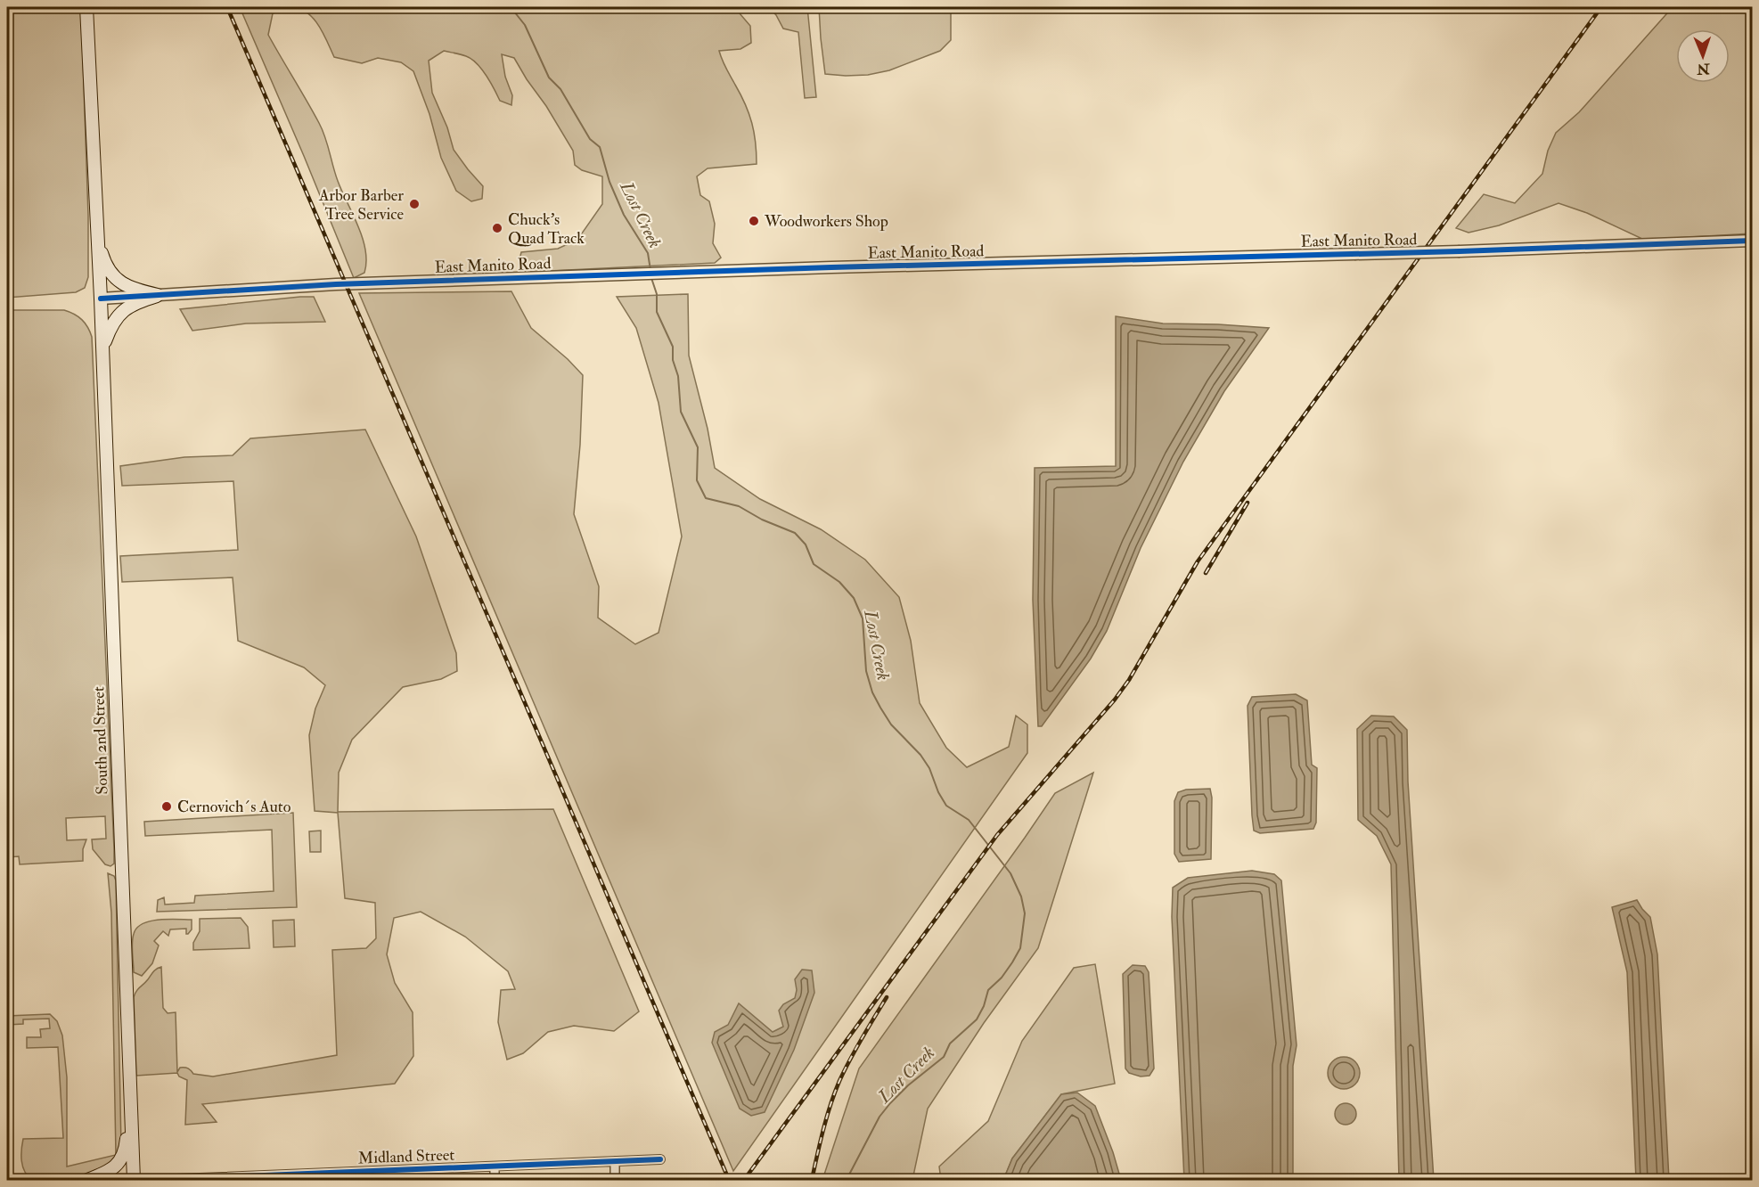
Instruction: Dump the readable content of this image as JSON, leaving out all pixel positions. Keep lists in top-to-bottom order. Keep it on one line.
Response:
{"streets":{"main road":["South 2nd Street"],"street":["East Manito Road","Midland Street"]},"crossings":[["East Manito Road","South 2nd Street"]],"water":["Lost Creek"],"places":["Arbor Barber Tree Service","Woodworkers Shop","Chuck's Quad Track","Cernovich´s Auto"],"north":"bottom"}
